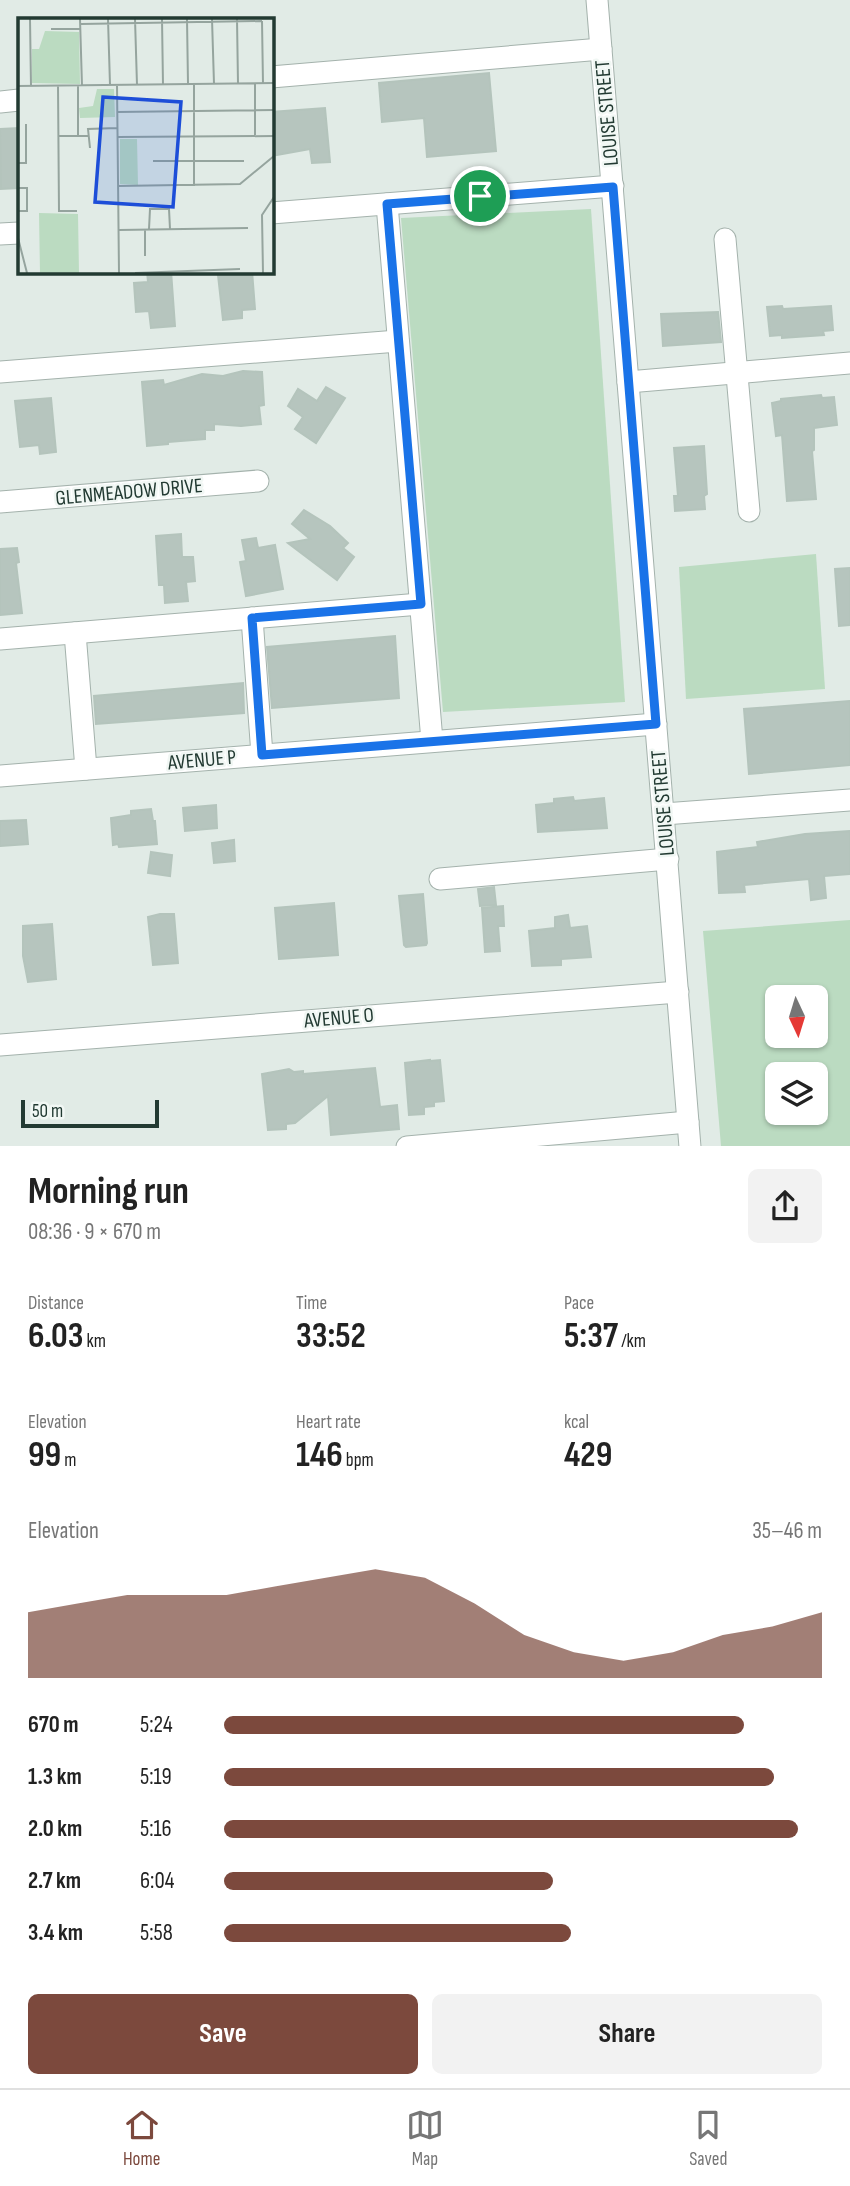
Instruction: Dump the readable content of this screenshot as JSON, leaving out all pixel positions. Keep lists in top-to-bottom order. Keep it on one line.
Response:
{"streets":{"street":["LOUISE STREET","GLENMEADOW DRIVE","AVENUE P","AVENUE O"]},"crossings":[["LOUISE STREET","AVENUE P"],["LOUISE STREET","AVENUE O"]],"scale_bar":"50 m","north":"bottom","page":{"scale":"50 m","heading":["Morning run","08:36 · 9 × 670 m"],"stats":[["Distance","6.03 km"],["Time","33:52"],["Pace","5:37 /km"],["Elevation","99 m"],["Heart rate","146 bpm"],["kcal","429"]],"chart":["Elevation","35–46 m"],"list":[{"name":"670 m","note":"5:24"},{"name":"1.3 km","note":"5:19"},{"name":"2.0 km","note":"5:16"},{"name":"2.7 km","note":"6:04"},{"name":"3.4 km","note":"5:58"}],"buttons":["Save","Share"],"tabs":["Home","Map","Saved"]}}
